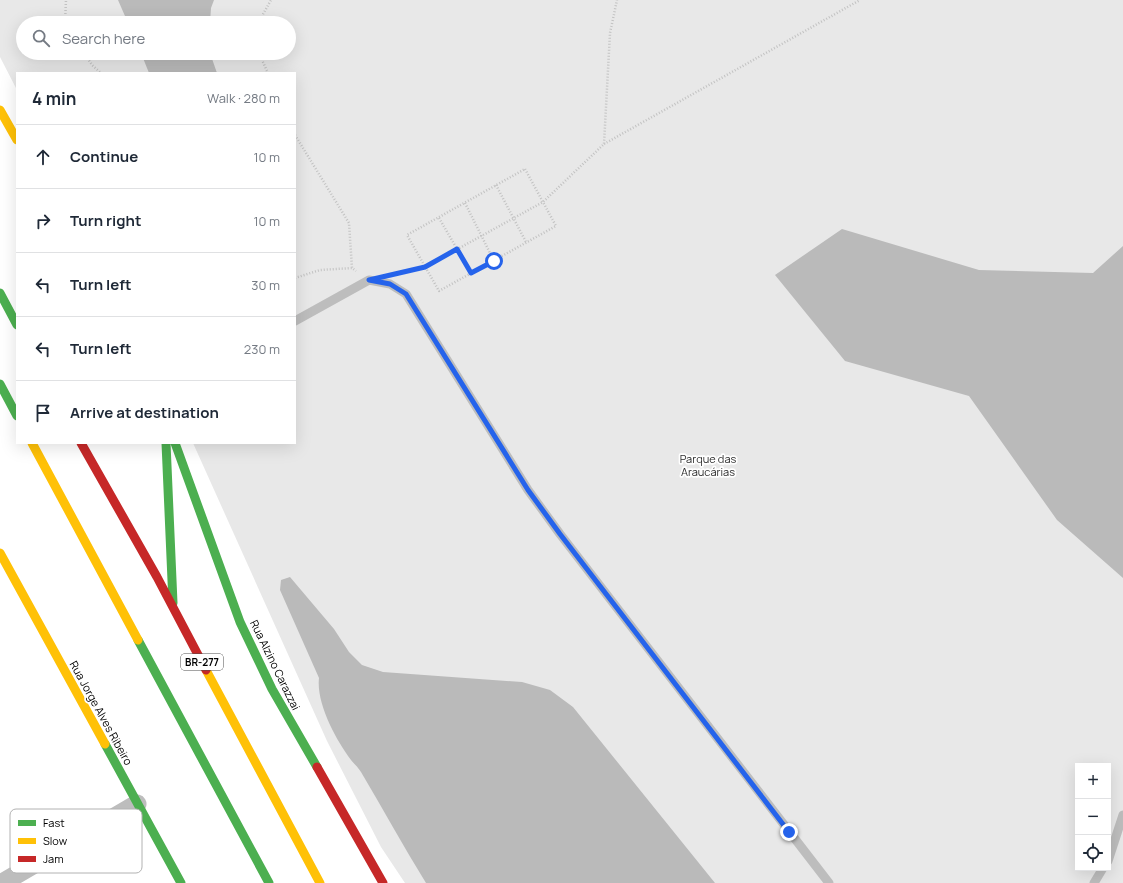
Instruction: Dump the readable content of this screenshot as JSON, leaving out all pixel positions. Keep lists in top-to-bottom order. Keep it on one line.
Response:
{"streets":{"main road":["BR-277","Rua Alzino Carazzai","Rua Jorge Alves Ribeiro"]},"parks":["Parque das Araucárias"],"legend":["Fast","Slow","Jam"],"page":{"search":"Search here","heading":["4 min","Walk · 280 m"],"list":[["Continue","10 m"],["Turn right","10 m"],["Turn left","30 m"],["Turn left","230 m"],"Arrive at destination"],"map_buttons":["+","−"]}}
